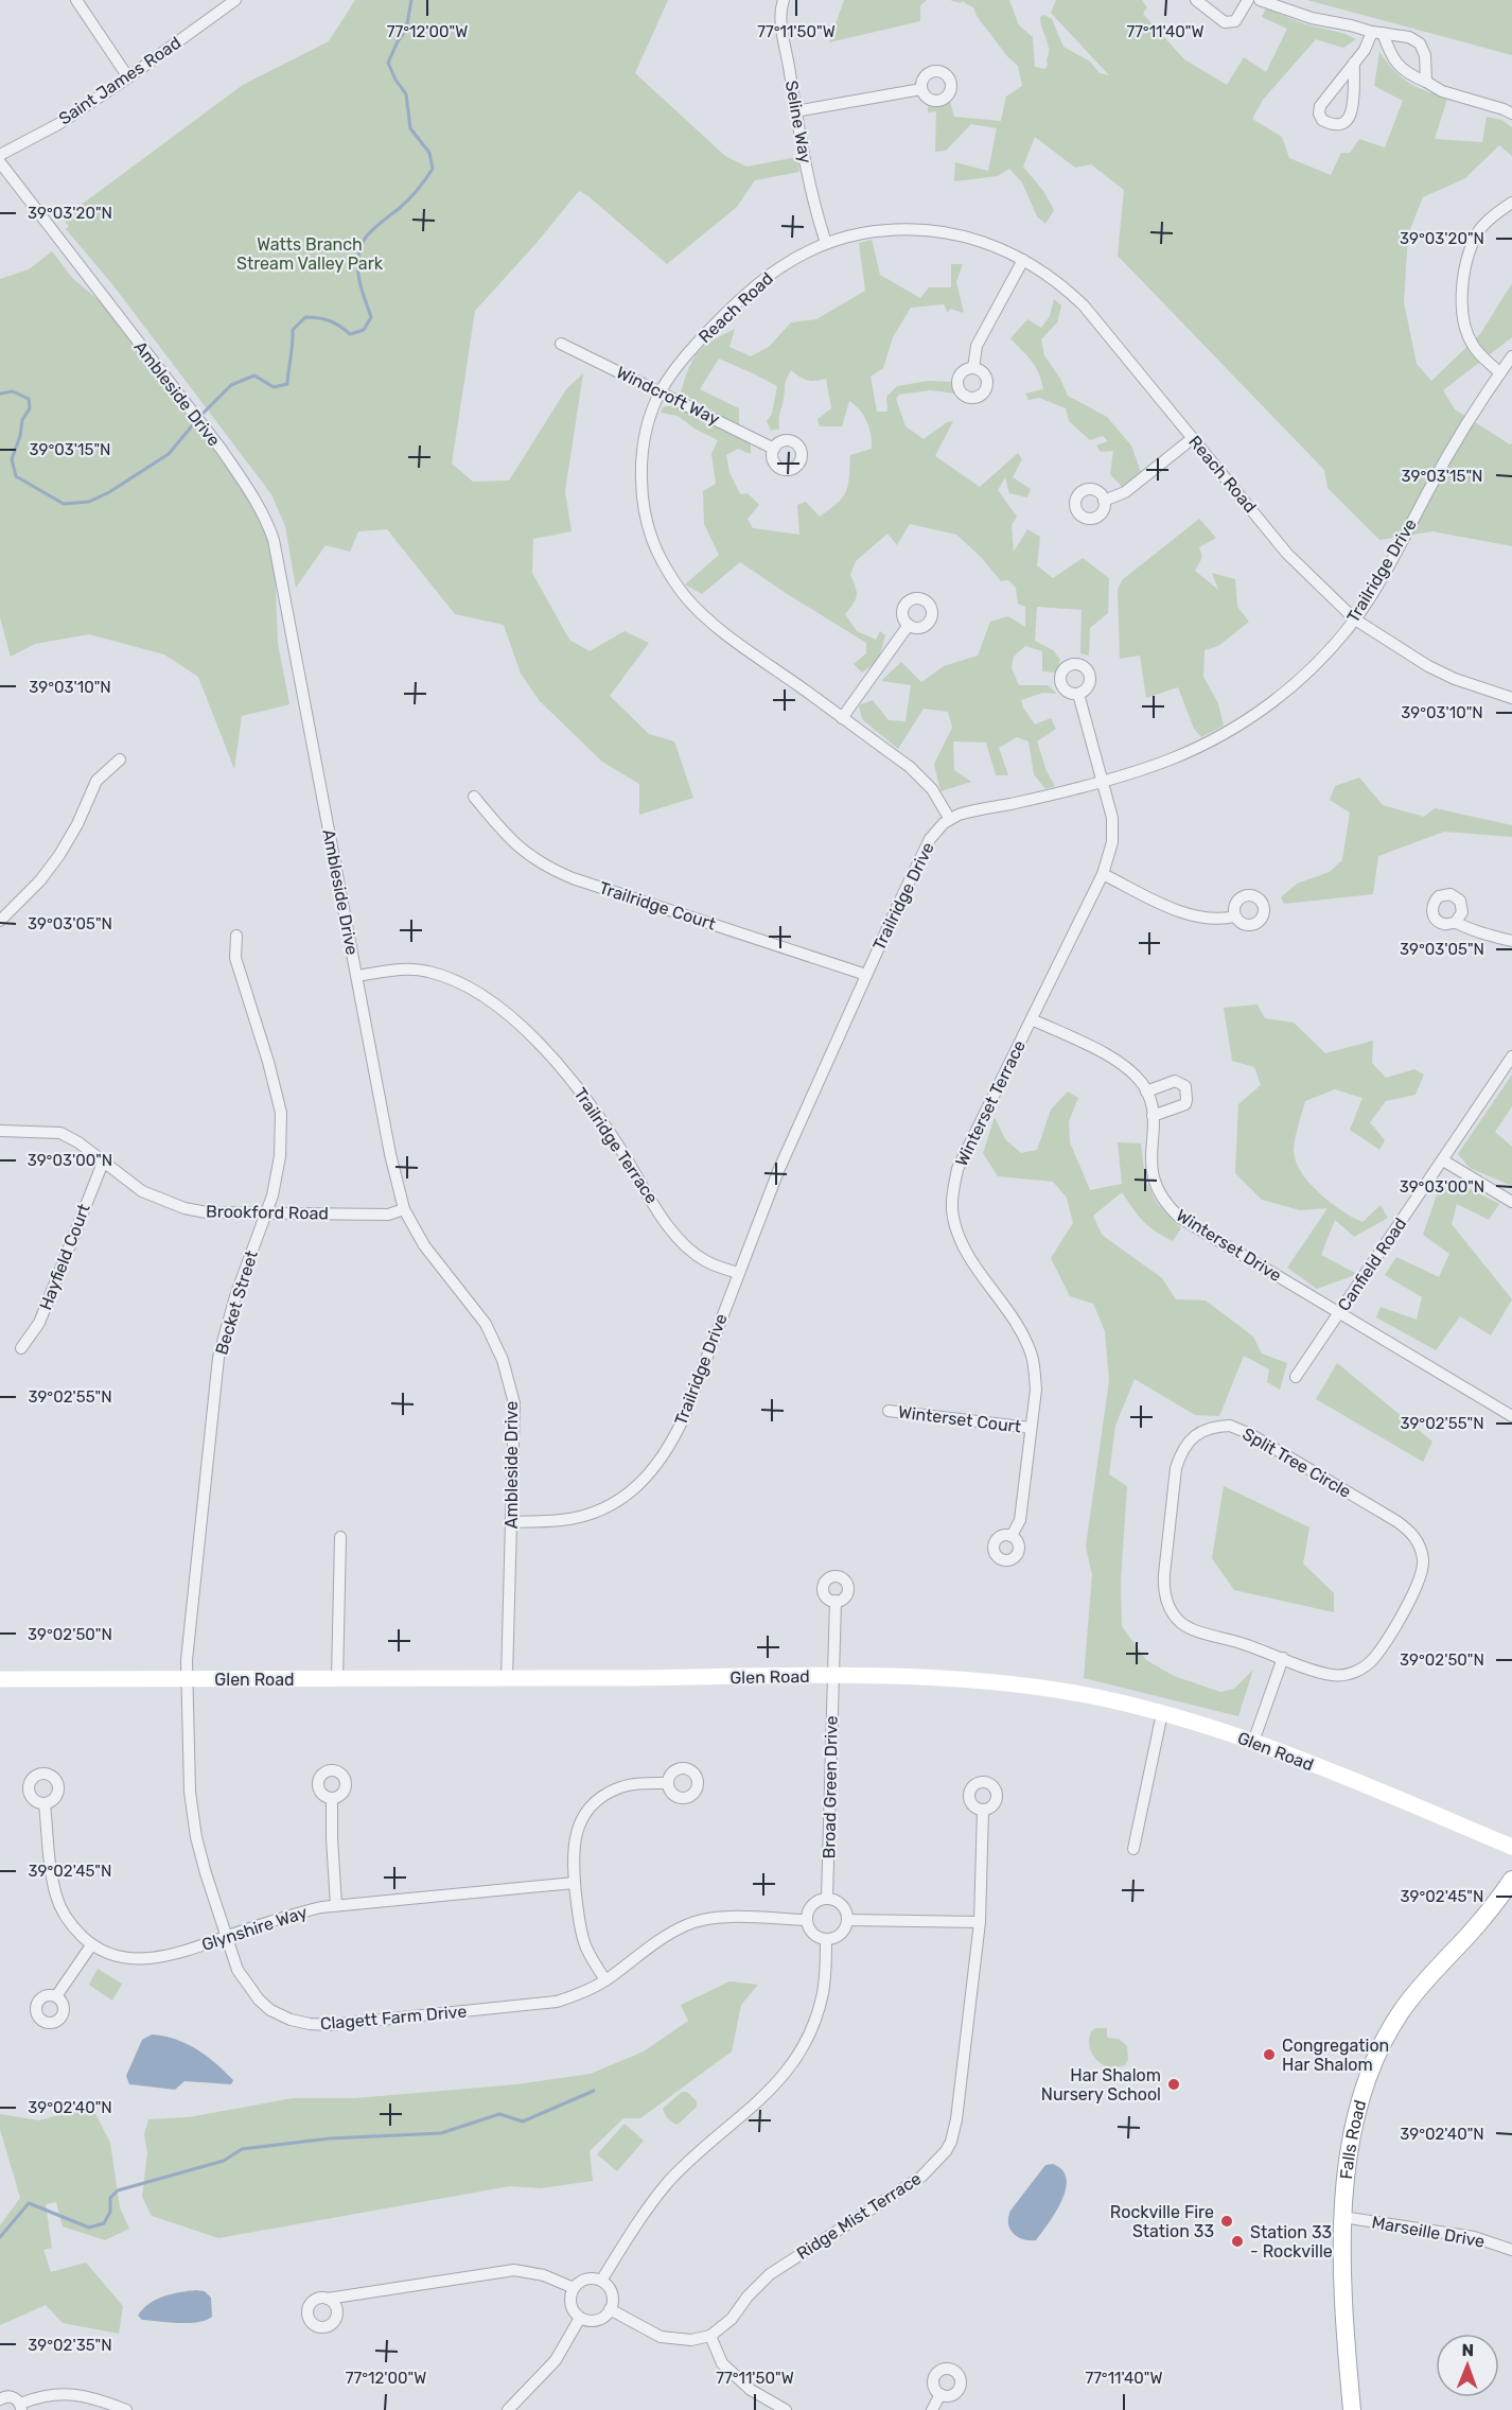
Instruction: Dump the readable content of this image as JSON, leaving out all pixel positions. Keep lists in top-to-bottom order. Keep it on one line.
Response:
{"streets":{"main road":["Glen Road","Falls Road"],"street":["Saint James Road","Seline Way","Reach Road","Ambleside Drive","Windcroft Way","Trailridge Drive","Trailridge Court","Winterset Terrace","Trailridge Terrace","Brookford Road","Winterset Drive","Hayfield Court","Canfield Road","Becket Street","Winterset Court","Split Tree Circle","Broad Green Drive","Glynshire Way","Clagett Farm Drive","Ridge Mist Terrace","Marseille Drive"]},"crossings":[["Seline Way","Reach Road"],["Reach Road","Windcroft Way"],["Reach Road","Trailridge Drive"],["Ambleside Drive","Trailridge Drive"],["Ambleside Drive","Trailridge Terrace"],["Ambleside Drive","Brookford Road"],["Ambleside Drive","Glen Road"],["Trailridge Drive","Trailridge Court"],["Trailridge Drive","Winterset Terrace"],["Trailridge Drive","Trailridge Terrace"],["Winterset Terrace","Winterset Drive"],["Winterset Terrace","Winterset Court"],["Brookford Road","Hayfield Court"],["Brookford Road","Becket Street"],["Winterset Drive","Canfield Road"],["Becket Street","Glen Road"],["Becket Street","Clagett Farm Drive"],["Glen Road","Broad Green Drive"],["Glen Road","Clagett Farm Drive"],["Broad Green Drive","Clagett Farm Drive"],["Glynshire Way","Clagett Farm Drive"],["Falls Road","Marseille Drive"]],"parks":["Watts Branch Stream Valley Park"],"places":["Congregation Har Shalom","Har Shalom Nursery School","Rockville Fire Station 33","Station 33 - Rockville"],"north":"top","coordinates":["77°12'00\"W","77°11'50\"W","77°11'40\"W","39°03'20\"N","39°03'15\"N","39°03'10\"N","39°03'05\"N","39°03'00\"N","39°02'55\"N","39°02'50\"N","39°02'45\"N","39°02'40\"N","39°02'35\"N"]}
